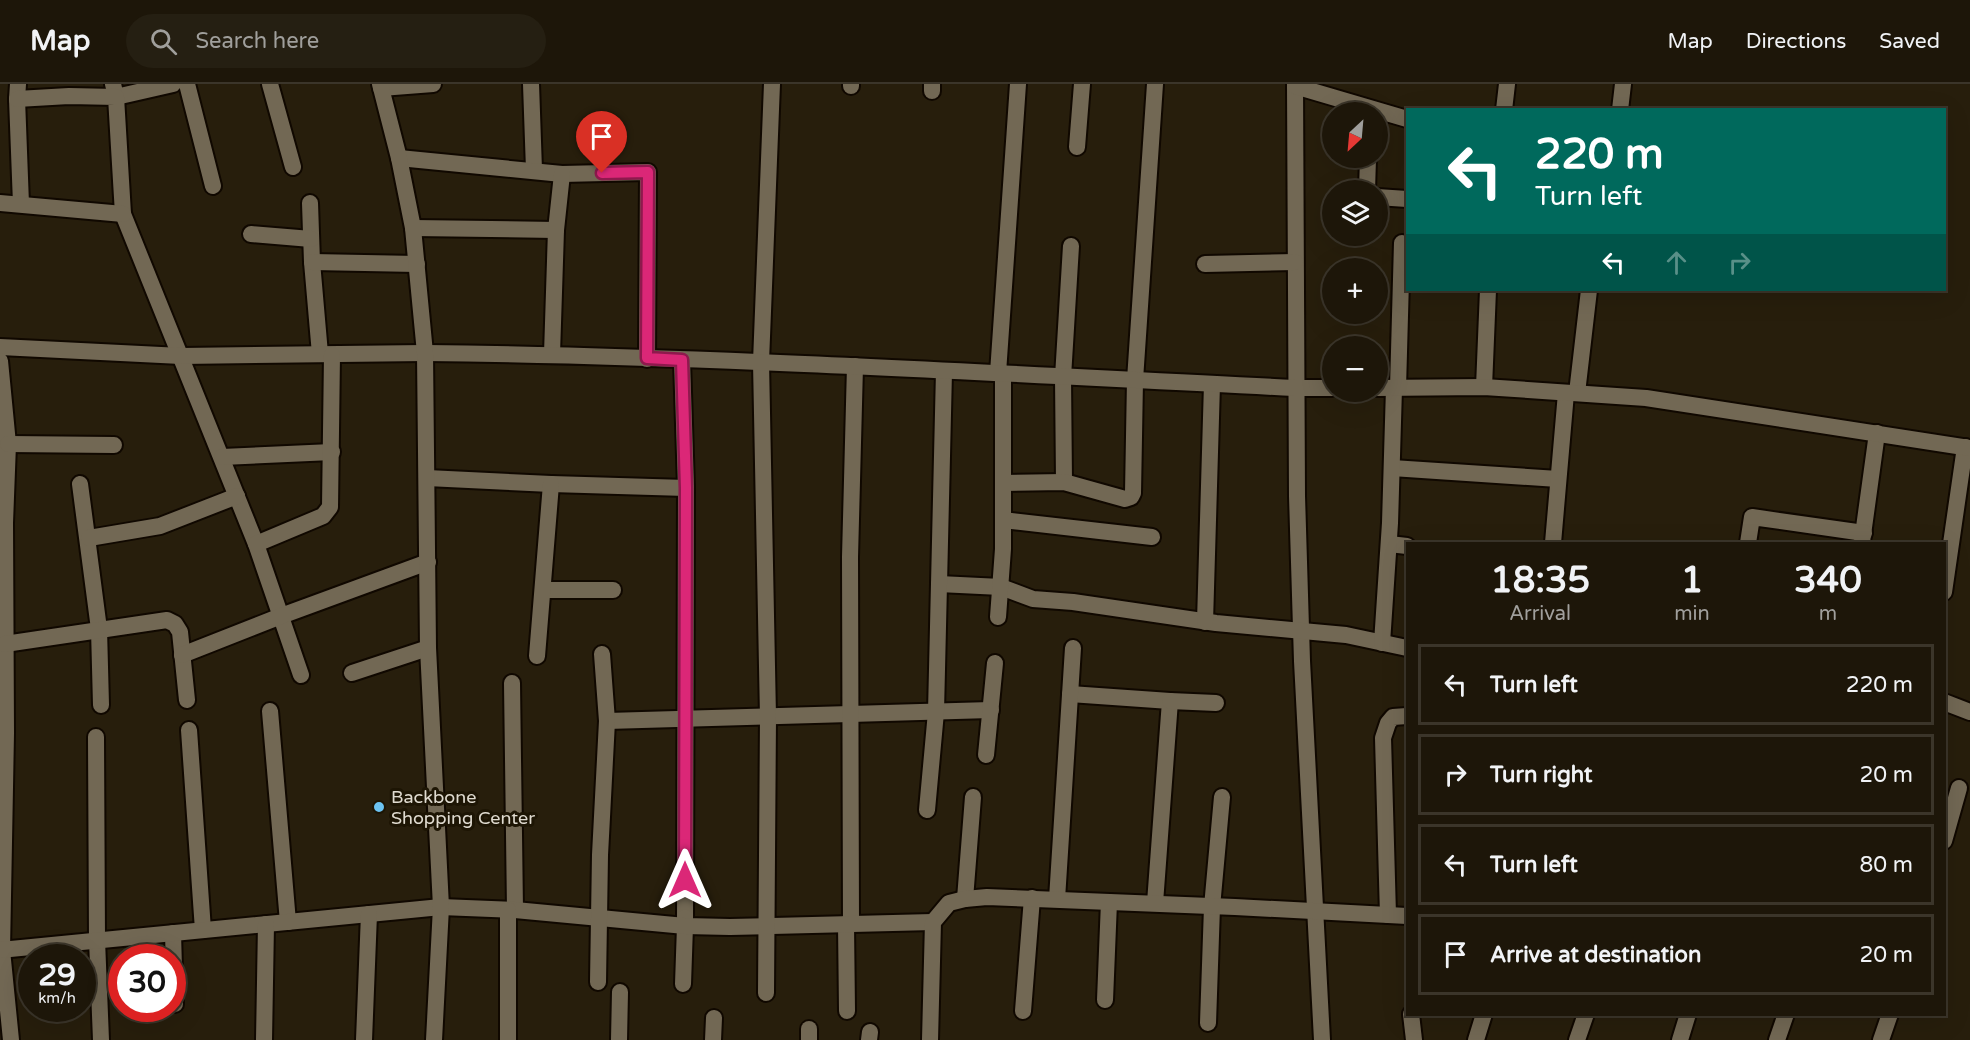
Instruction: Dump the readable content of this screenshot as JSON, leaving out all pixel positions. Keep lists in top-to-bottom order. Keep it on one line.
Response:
{"places":["Backbone Shopping Center"],"north":"bottom left","page":{"header":"Map","search":"Search here","nav":["Map","Directions","Saved"],"map_buttons":["+","−"],"turn":["220 m","Turn left"],"eta":["18:35","Arrival","1","min","340","m"],"list":[{"name":"Turn left","value":"220 m"},{"name":"Turn right","value":"20 m"},{"name":"Turn left","value":"80 m"},{"name":"Arrive at destination","value":"20 m"}],"speed":"29 km/h","limit":"30"}}
